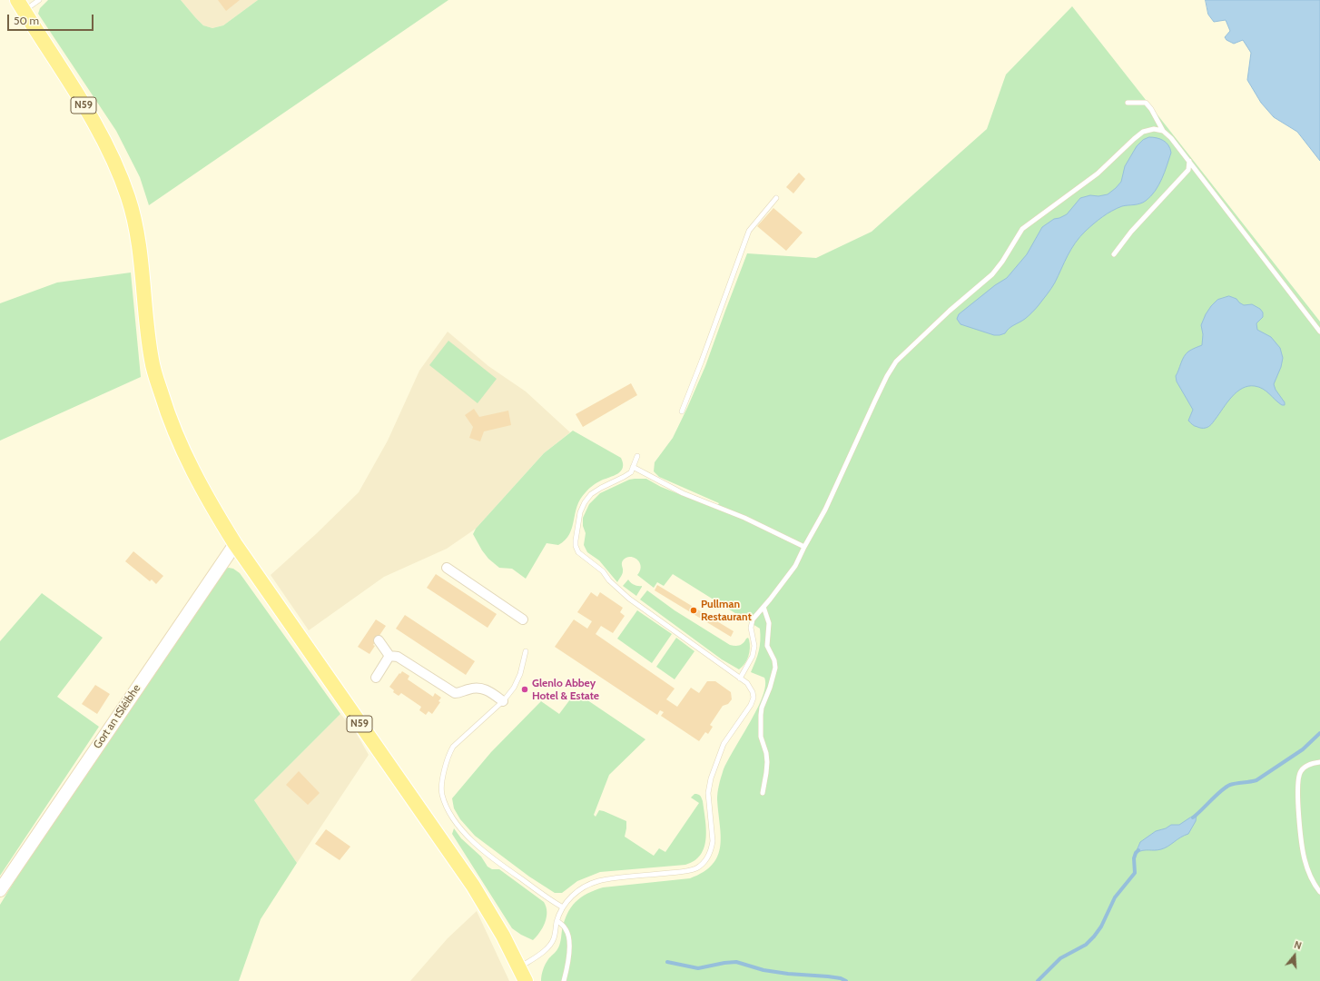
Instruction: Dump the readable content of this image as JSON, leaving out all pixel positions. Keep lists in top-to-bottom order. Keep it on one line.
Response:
{"streets":{"main road":["N59"],"street":["Gort an tSléibhe"]},"crossings":[["N59","Gort an tSléibhe"]],"places":["Pullman Restaurant","Glenlo Abbey Hotel & Estate"],"scale_bar":"50 m","north":"top"}
